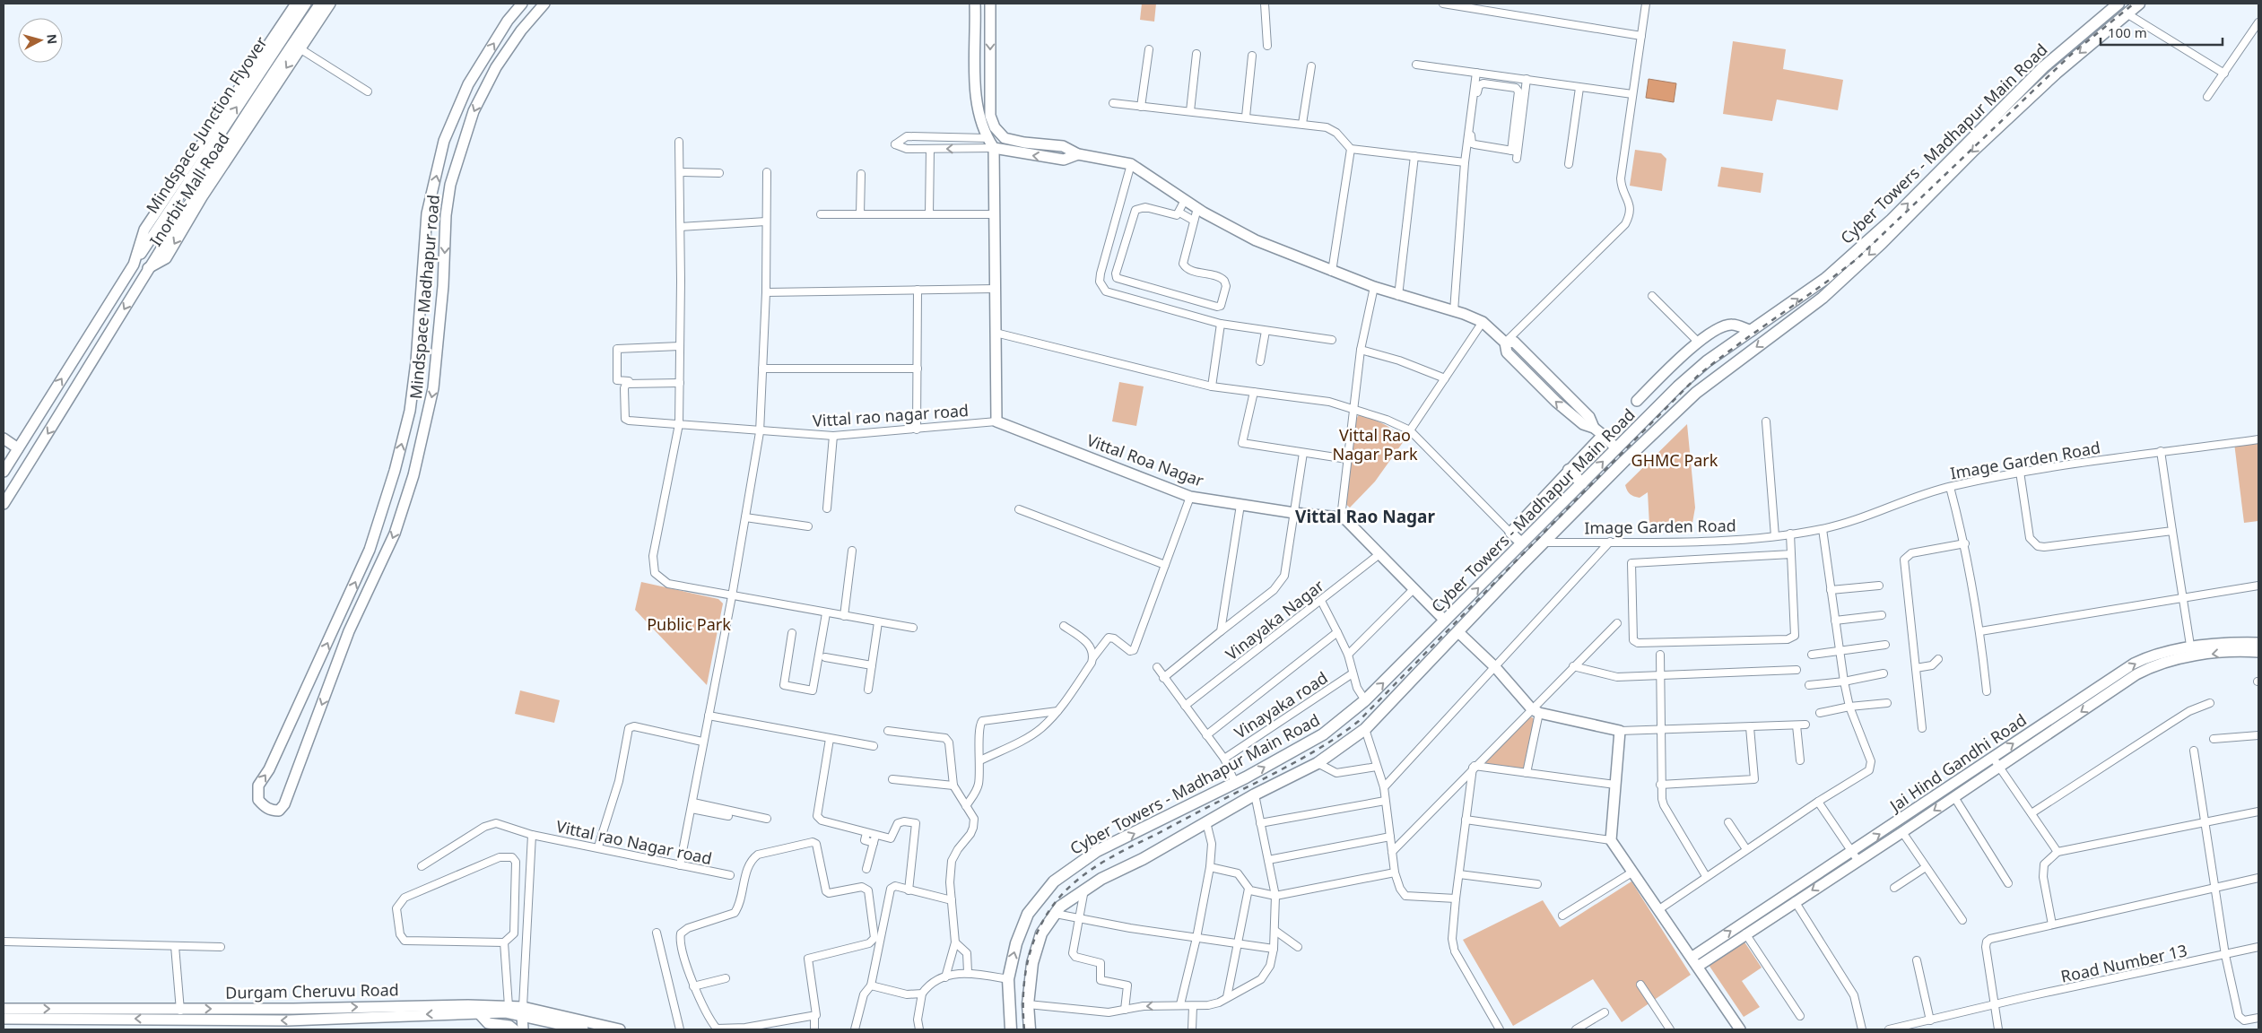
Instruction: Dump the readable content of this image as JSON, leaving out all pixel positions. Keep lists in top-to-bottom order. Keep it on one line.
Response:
{"streets":{"main road":["Cyber Towers - Madhapur Main Road"],"street":["Mindspace Junction Flyover","Inorbit Mall Road","Mindspace Madhapur road","Vittal rao nagar road","Vittal Roa Nagar","Image Garden Road","Vinayaka Nagar","Vinayaka road","Jai Hind Gandhi Road","Vittal rao Nagar road","Road Number 13","Durgam Cheruvu Road"]},"crossings":[["Mindspace Junction Flyover","Inorbit Mall Road"],["Cyber Towers - Madhapur Main Road","Image Garden Road"],["Vittal rao nagar road","Vittal Roa Nagar"]],"districts":["Vittal Rao Nagar"],"parks":["Vittal Rao Nagar Park","GHMC Park","Public Park"],"scale_bar":"100 m","north":"right"}
